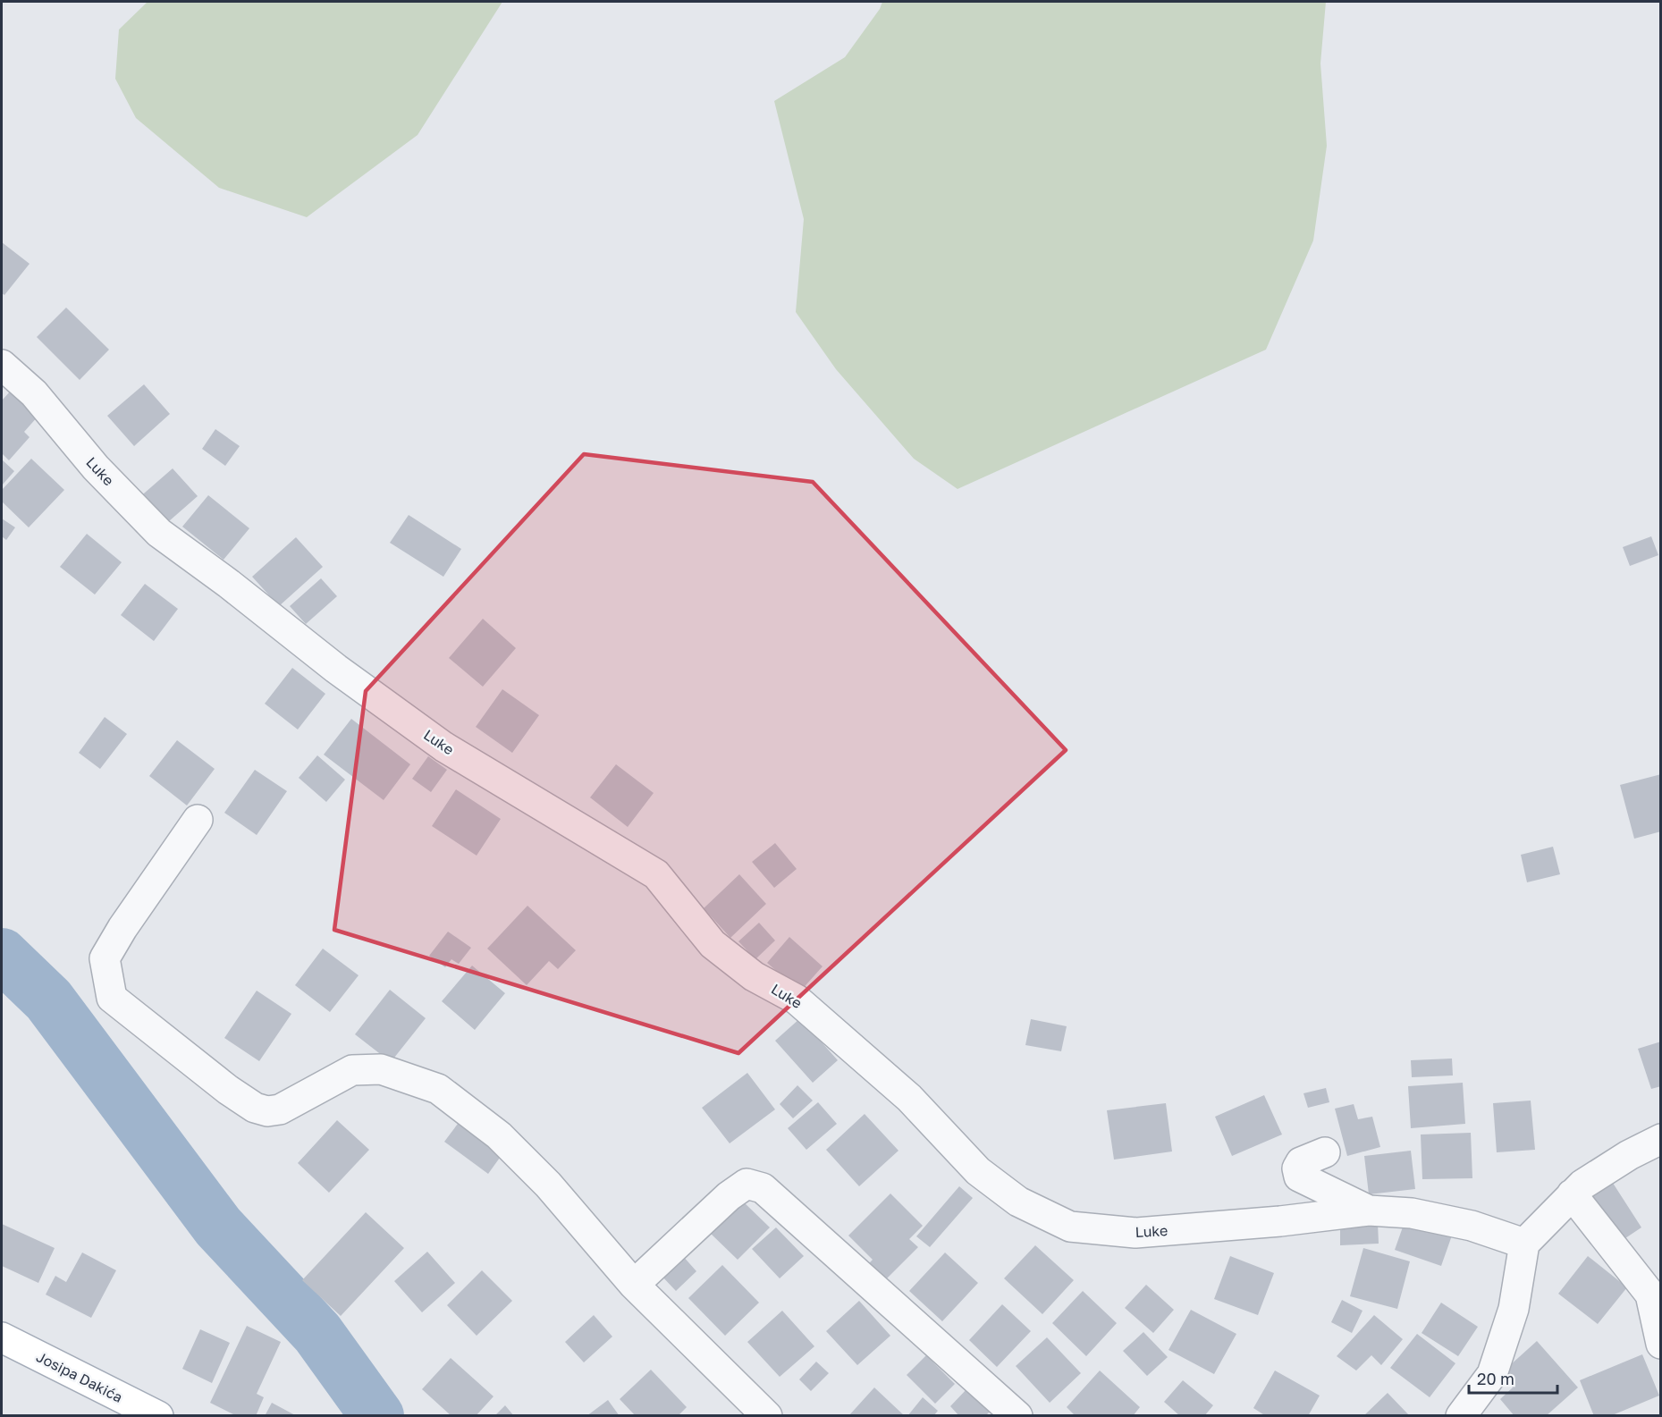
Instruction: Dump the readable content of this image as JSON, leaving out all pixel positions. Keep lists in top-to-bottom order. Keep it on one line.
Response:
{"streets":{"main road":["Josipa Dakića"],"street":["Luke"]},"scale_bar":"20 m"}
